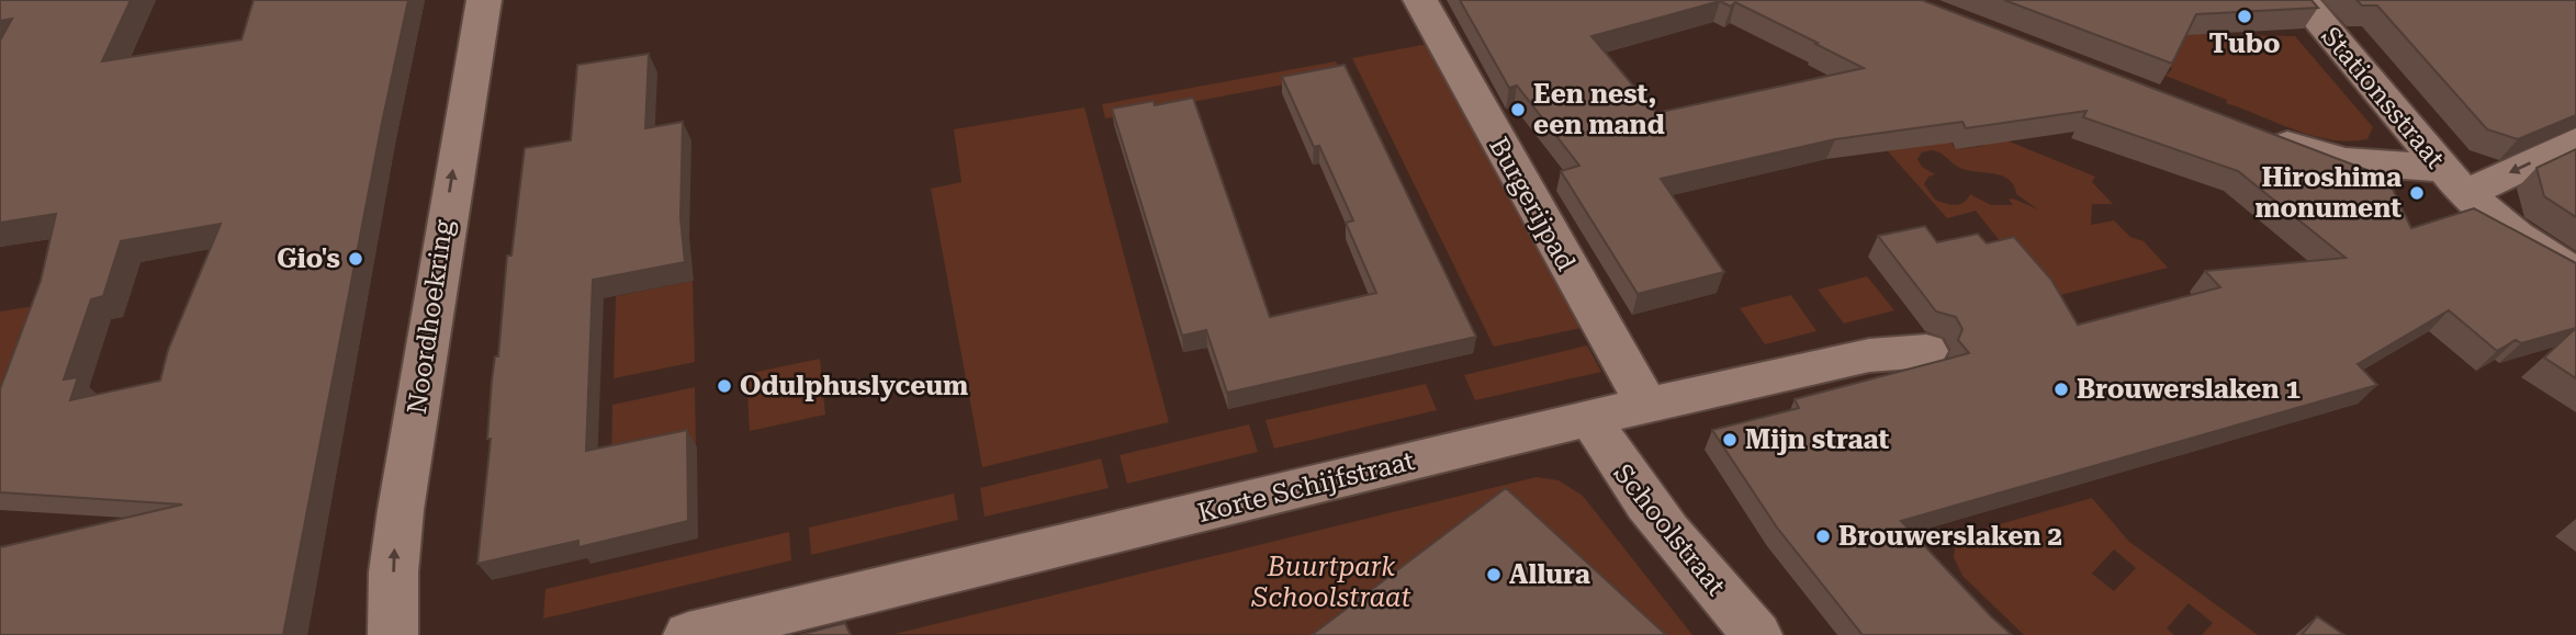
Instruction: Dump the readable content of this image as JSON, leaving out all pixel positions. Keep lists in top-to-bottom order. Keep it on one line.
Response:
{"streets":{"street":["Stationsstraat","Burgerijpad","Noordhoekring","Korte Schijfstraat","Schoolstraat"]},"crossings":[["Burgerijpad","Korte Schijfstraat"],["Korte Schijfstraat","Schoolstraat"]],"one_way":["Noordhoekring"],"parks":["Buurtpark Schoolstraat"],"places":["Tubo","Een nest, een mand","Hiroshima monument","Gio's","Odulphuslyceum","Brouwerslaken 1","Mijn straat","Brouwerslaken 2","Allura"]}
